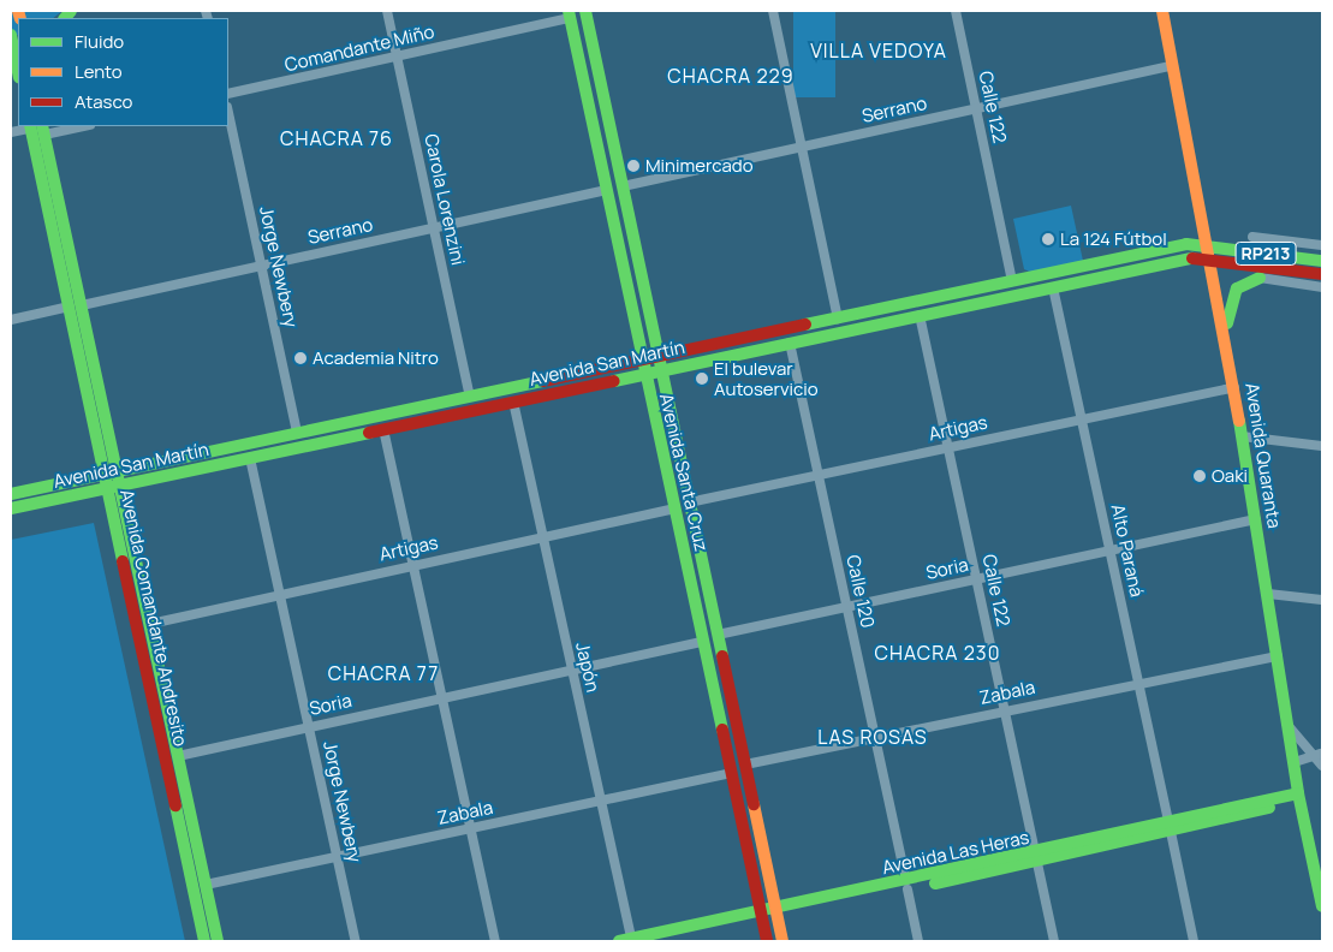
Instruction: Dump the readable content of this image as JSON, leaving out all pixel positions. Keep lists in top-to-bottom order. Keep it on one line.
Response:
{"streets":{"main road":["RP213","Avenida San Martín","Avenida Quaranta","Avenida Santa Cruz","Avenida Comandante Andresito","Avenida Las Heras"],"street":["Comandante Miño","Calle 122","Serrano","Carola Lorenzini","Jorge Newbery","Artigas","Alto Paraná","Soria","Calle 120","Japón","Zabala"]},"crossings":[["Comandante Miño","Carola Lorenzini"],["Comandante Miño","Avenida Santa Cruz"],["Calle 122","Serrano"],["Calle 122","Avenida San Martín"],["Calle 122","Artigas"],["Calle 122","Soria"],["Calle 122","Zabala"],["Calle 122","Avenida Las Heras"],["Serrano","Carola Lorenzini"],["Serrano","Jorge Newbery"],["Serrano","Avenida Quaranta"],["Serrano","Avenida Santa Cruz"],["Serrano","Avenida Comandante Andresito"],["Carola Lorenzini","Avenida San Martín"],["RP213","Avenida San Martín"],["RP213","Avenida Quaranta"],["Jorge Newbery","Avenida San Martín"],["Jorge Newbery","Artigas"],["Jorge Newbery","Soria"],["Jorge Newbery","Zabala"],["Avenida San Martín","Avenida Quaranta"],["Avenida San Martín","Avenida Santa Cruz"],["Avenida San Martín","Alto Paraná"],["Avenida San Martín","Calle 120"],["Avenida San Martín","Avenida Comandante Andresito"],["Avenida San Martín","Japón"],["Artigas","Avenida Quaranta"],["Artigas","Avenida Santa Cruz"],["Artigas","Alto Paraná"],["Artigas","Calle 120"],["Artigas","Avenida Comandante Andresito"],["Artigas","Japón"],["Avenida Quaranta","Soria"],["Avenida Quaranta","Zabala"],["Avenida Quaranta","Avenida Las Heras"],["Avenida Santa Cruz","Soria"],["Avenida Santa Cruz","Zabala"],["Avenida Santa Cruz","Avenida Las Heras"],["Alto Paraná","Soria"],["Alto Paraná","Zabala"],["Alto Paraná","Avenida Las Heras"],["Soria","Calle 120"],["Soria","Avenida Comandante Andresito"],["Soria","Japón"],["Calle 120","Zabala"],["Calle 120","Avenida Las Heras"],["Avenida Comandante Andresito","Zabala"],["Japón","Zabala"],["Japón","Avenida Las Heras"]],"districts":["VILLA VEDOYA","CHACRA 229","CHACRA 76","CHACRA 230","CHACRA 77","LAS ROSAS"],"places":["Minimercado","La 124 Fútbol","Academia Nitro","El bulevar Autoservicio","Oaki"],"legend":["Fluido","Lento","Atasco"]}
